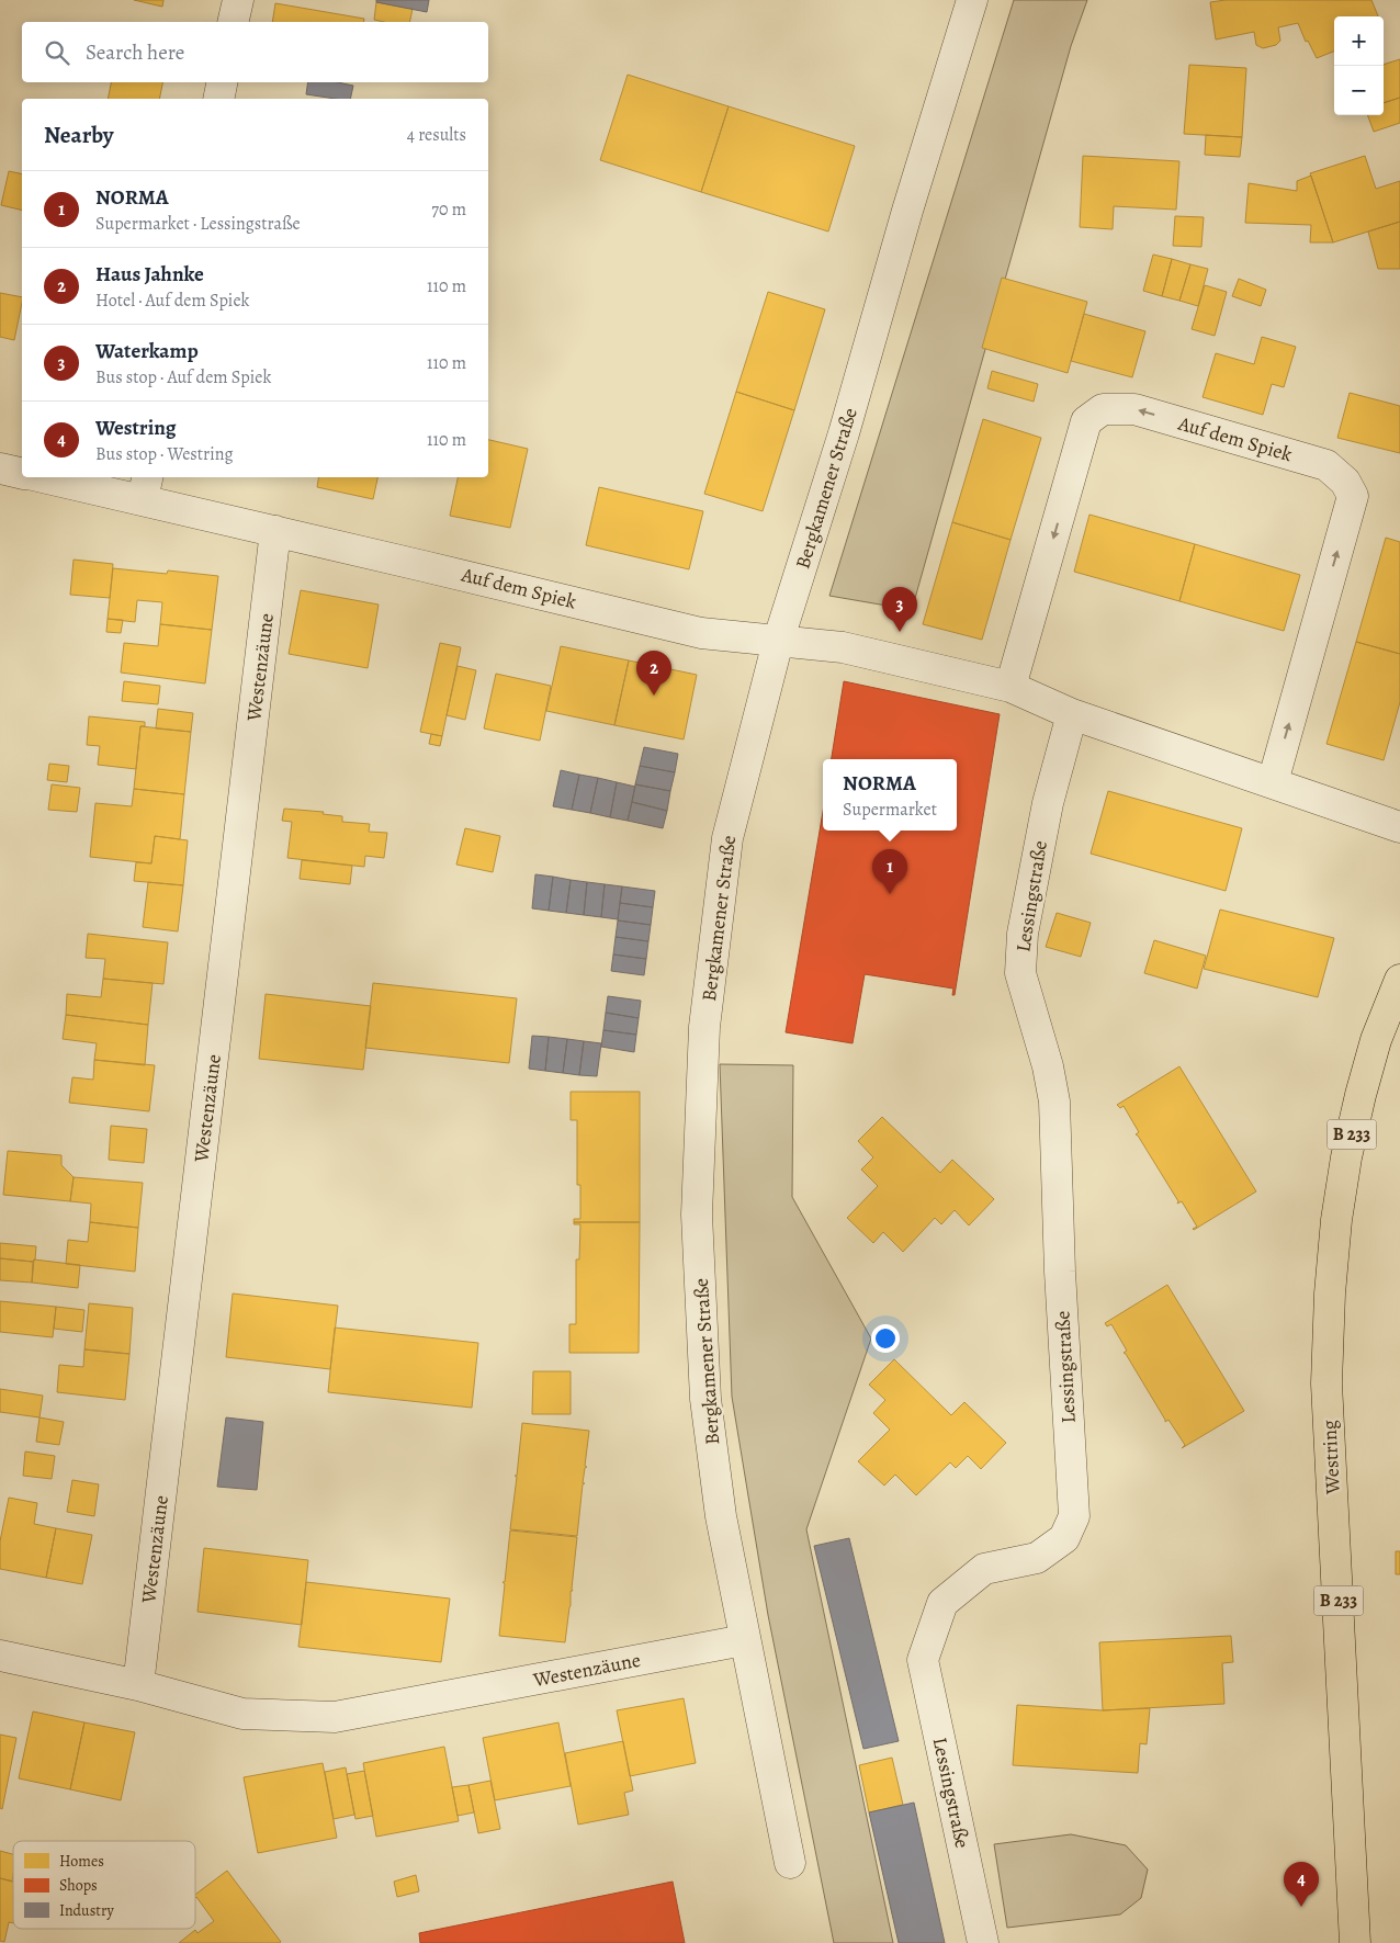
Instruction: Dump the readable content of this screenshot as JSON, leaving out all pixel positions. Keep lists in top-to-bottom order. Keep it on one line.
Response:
{"streets":{"main road":["B 233","Westring"],"street":["Auf dem Spiek","Bergkamener Straße","Westenzäune","Lessingstraße"]},"crossings":[["Auf dem Spiek","Bergkamener Straße"],["Auf dem Spiek","Westenzäune"],["Auf dem Spiek","Lessingstraße"],["Bergkamener Straße","Westenzäune"]],"legend":["Homes","Shops","Industry"],"page":{"map_buttons":["+","−"],"search":"Search here","heading":["Nearby","4 results"],"list":[{"mark":"1","name":"NORMA","note":"Supermarket · Lessingstraße","value":"70 m"},{"mark":"2","name":"Haus Jahnke","note":"Hotel · Auf dem Spiek","value":"110 m"},{"mark":"3","name":"Waterkamp","note":"Bus stop · Auf dem Spiek","value":"110 m"},{"mark":"4","name":"Westring","note":"Bus stop · Westring","value":"110 m"}],"pins":["3","2","1","4"],"popup":["NORMA","Supermarket"]}}
